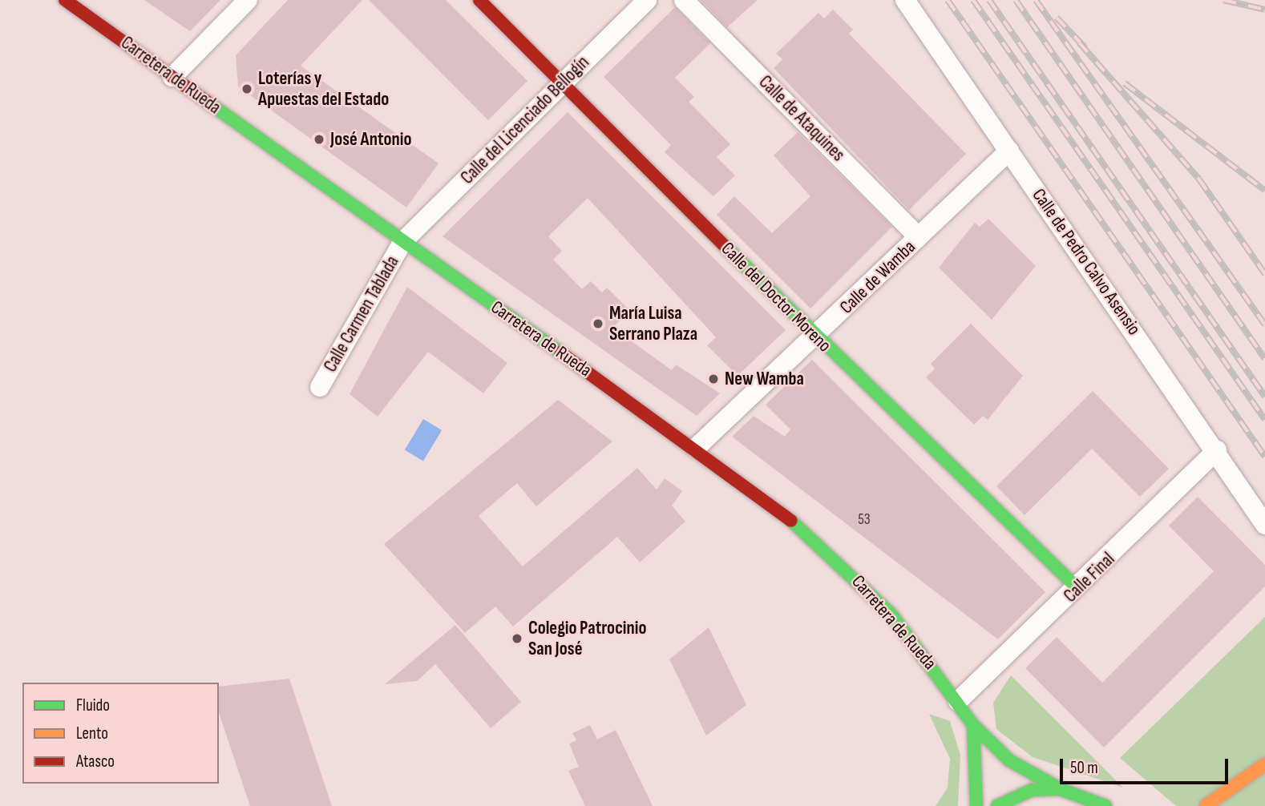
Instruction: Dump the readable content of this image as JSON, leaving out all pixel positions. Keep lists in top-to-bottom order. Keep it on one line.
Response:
{"streets":{"main road":["Carretera de Rueda","Calle del Doctor Moreno"],"street":["Calle de Ataquines","Calle del Licenciado Bellogín","Calle de Pedro Calvo Asensio","Calle de Wamba","Calle Carmen Tablada","Calle Final"]},"crossings":[["Carretera de Rueda","Calle del Licenciado Bellogín"],["Carretera de Rueda","Calle de Wamba"],["Carretera de Rueda","Calle Carmen Tablada"],["Carretera de Rueda","Calle Final"],["Calle de Ataquines","Calle de Wamba"],["Calle del Licenciado Bellogín","Calle del Doctor Moreno"],["Calle del Licenciado Bellogín","Calle Carmen Tablada"],["Calle de Pedro Calvo Asensio","Calle de Wamba"],["Calle de Pedro Calvo Asensio","Calle Final"],["Calle de Wamba","Calle del Doctor Moreno"],["Calle del Doctor Moreno","Calle Final"]],"places":["Loterías y Apuestas del Estado","José Antonio","María Luisa Serrano Plaza","New Wamba","Colegio Patrocinio San José"],"house_numbers":["53"],"legend":["Fluido","Lento","Atasco"],"scale_bar":"50 m"}
